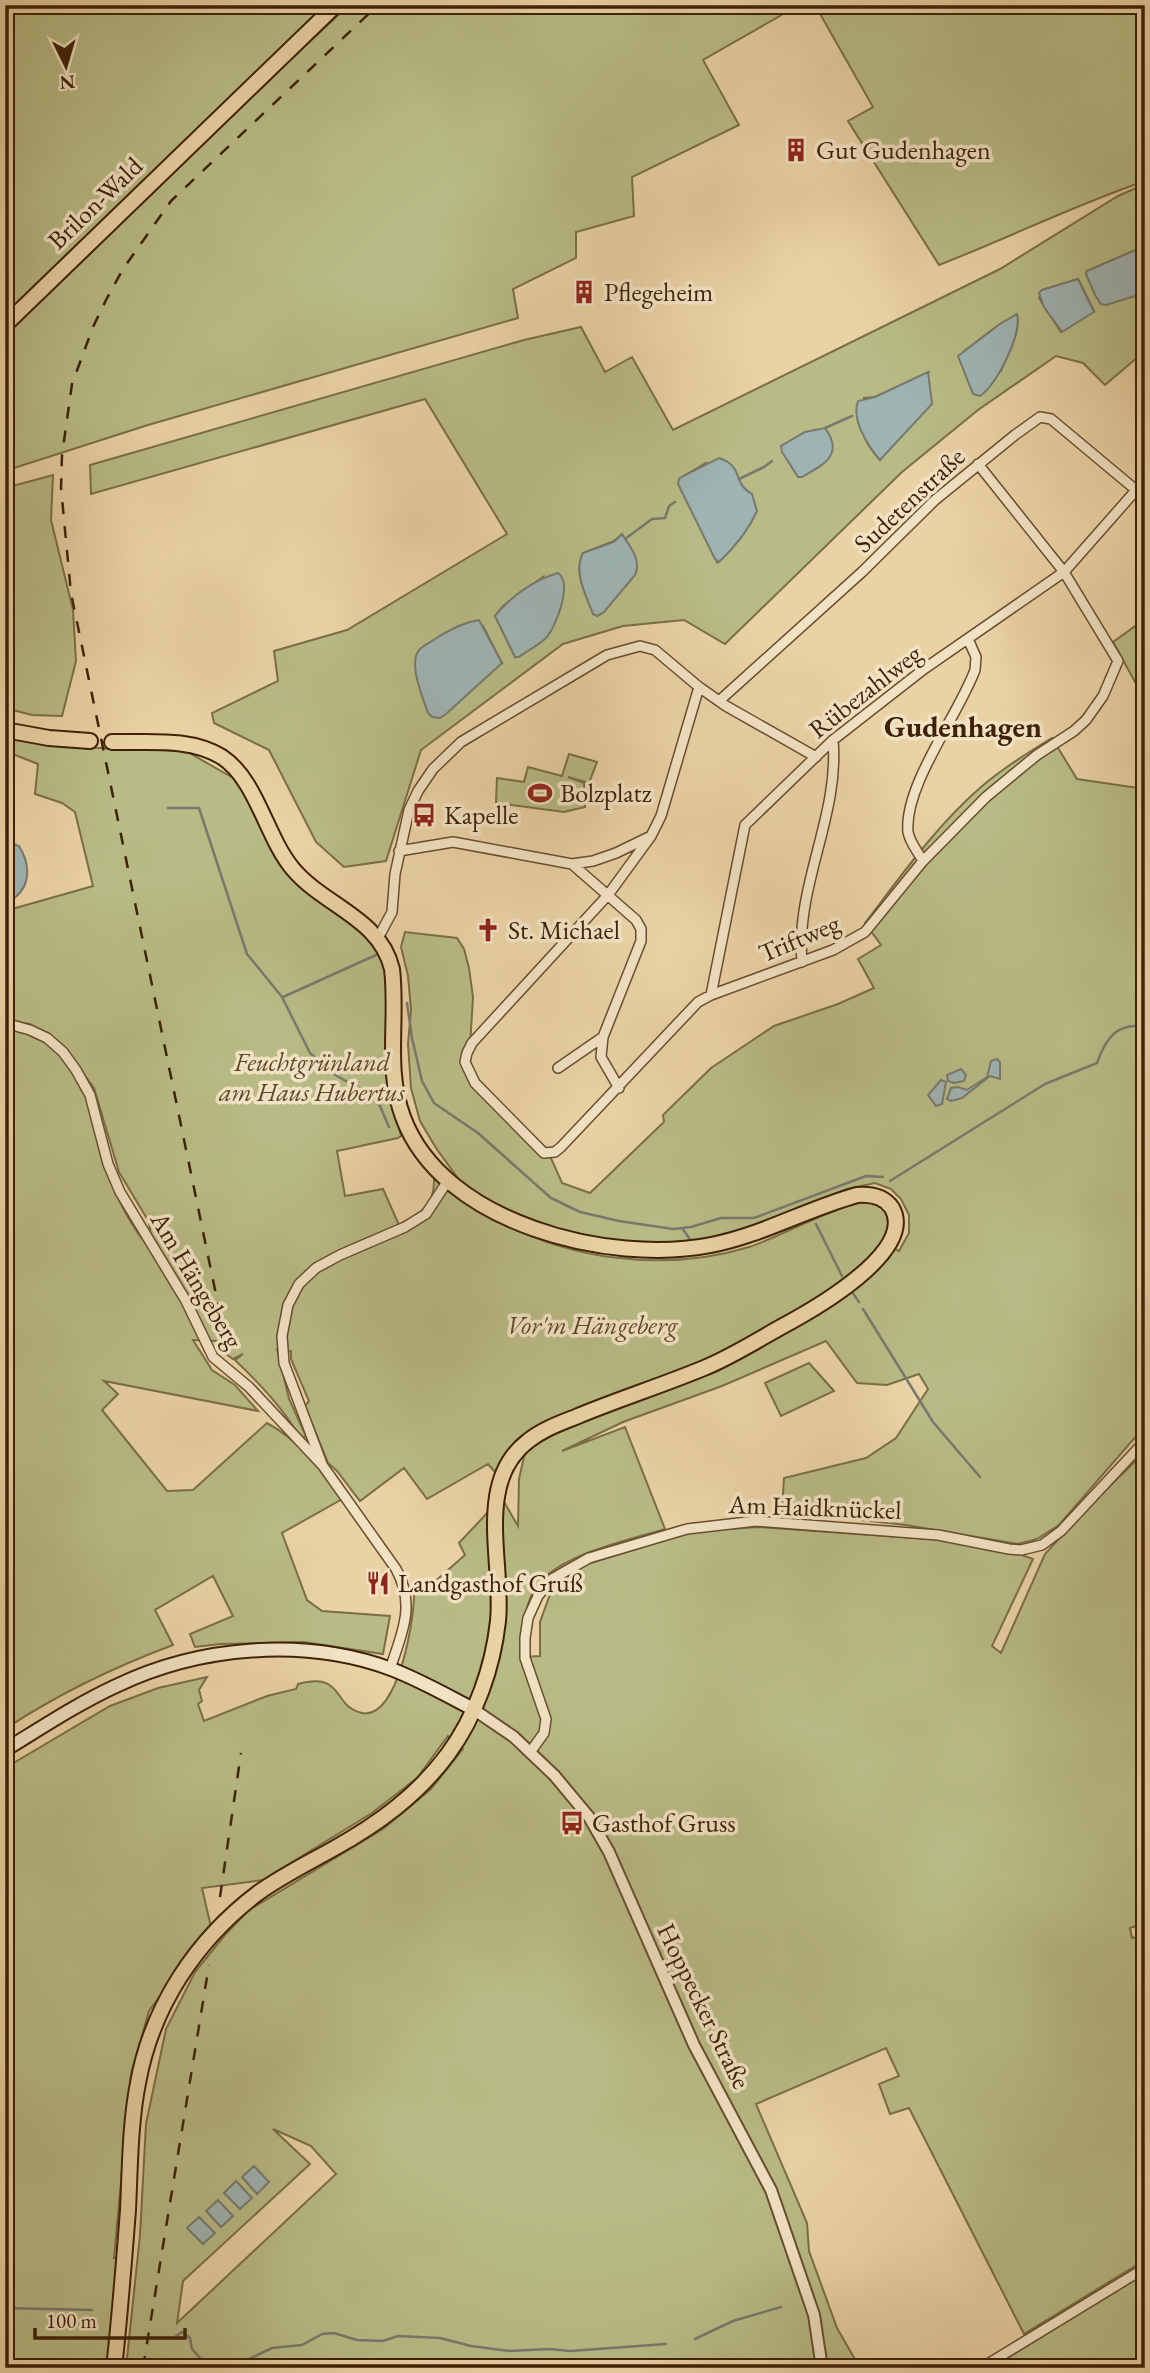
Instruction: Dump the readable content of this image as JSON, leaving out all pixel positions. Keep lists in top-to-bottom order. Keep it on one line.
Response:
{"streets":{"main road":["Brilon-Wald"],"street":["Sudetenstraße","Rübezahlweg","Triftweg","Am Hängeberg","Am Haidknückel","Hoppecker Straße"]},"crossings":[["Sudetenstraße","Rübezahlweg"],["Sudetenstraße","Triftweg"],["Rübezahlweg","Triftweg"],["Am Haidknückel","Hoppecker Straße"]],"districts":["Gudenhagen"],"parks":["Feuchtgrünland am Haus Hubertus","Vor'm Hängeberg"],"places":{"building":["Gut Gudenhagen","Pflegeheim"],"sports":["Bolzplatz"],"bus stop":["Kapelle","Gasthof Gruss"],"church":["St. Michael"],"restaurant":["Landgasthof Gruß"]},"scale_bar":"100 m","north":"bottom"}
